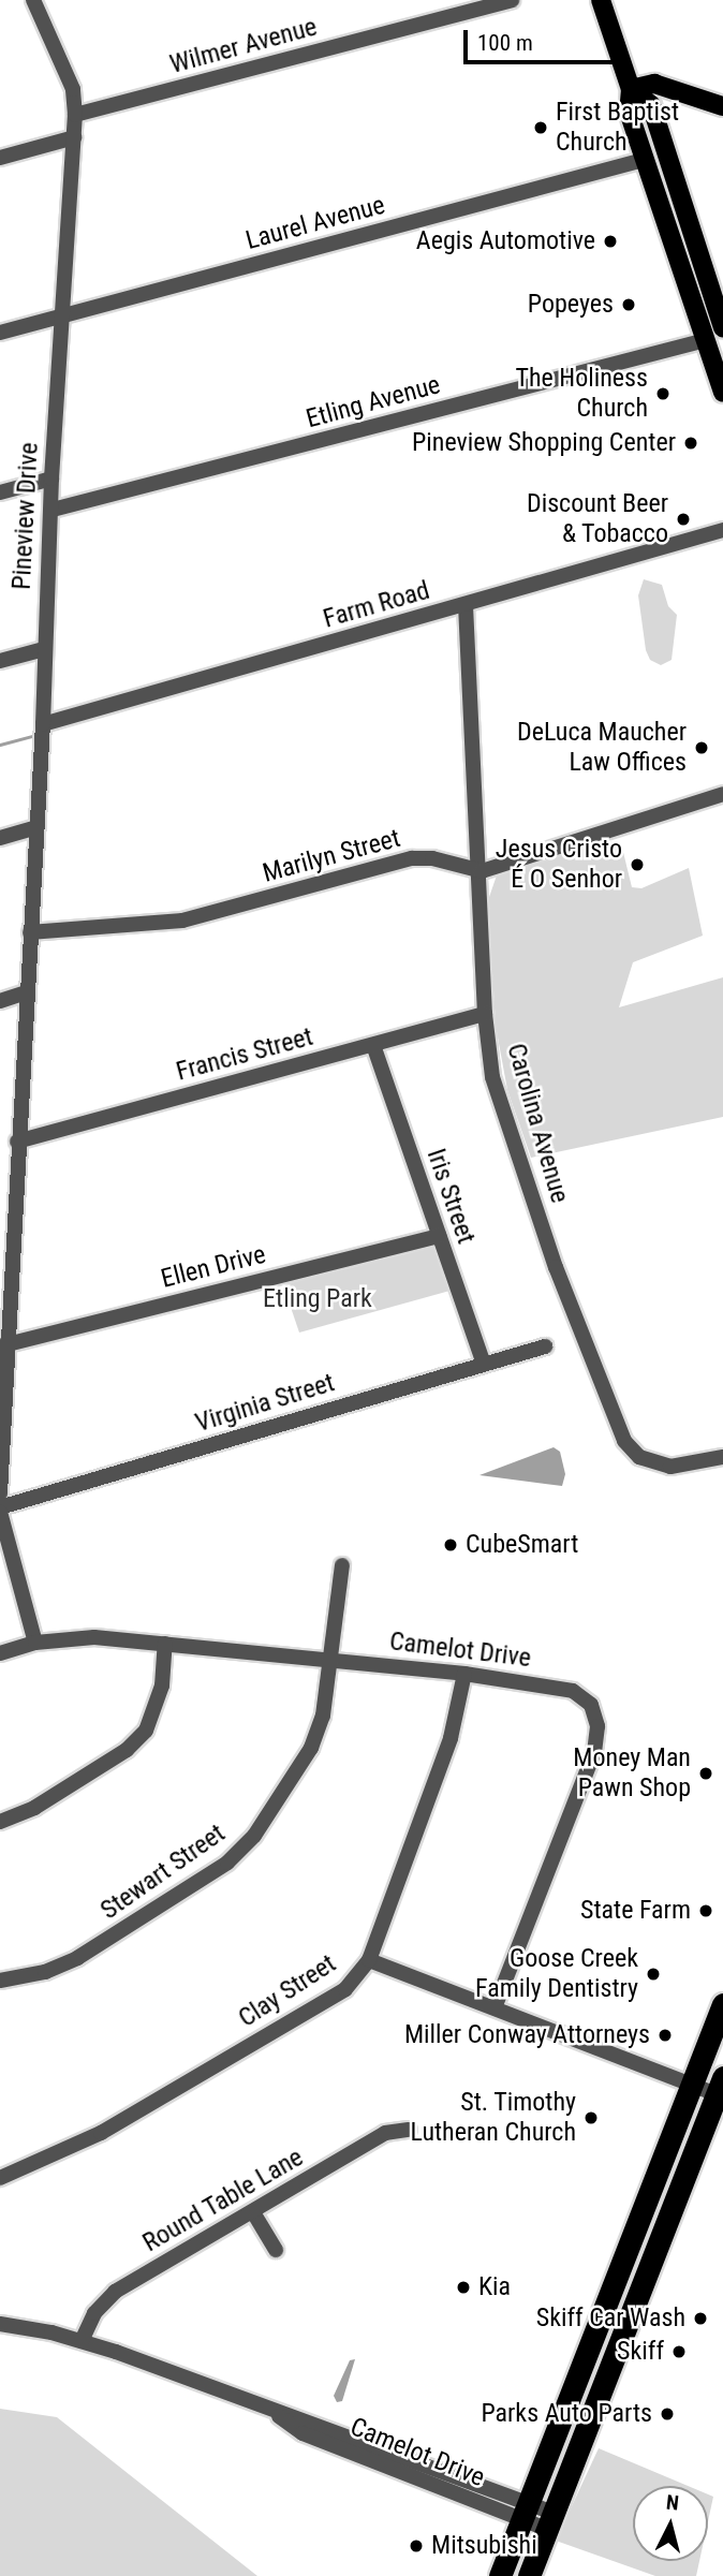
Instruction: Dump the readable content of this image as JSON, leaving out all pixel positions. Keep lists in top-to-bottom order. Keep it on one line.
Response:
{"streets":{"street":["Wilmer Avenue","Laurel Avenue","Etling Avenue","Pineview Drive","Farm Road","Marilyn Street","Francis Street","Carolina Avenue","Iris Street","Ellen Drive","Virginia Street","Camelot Drive","Stewart Street","Clay Street","Round Table Lane"]},"crossings":[["Wilmer Avenue","Pineview Drive"],["Laurel Avenue","Pineview Drive"],["Etling Avenue","Pineview Drive"],["Pineview Drive","Farm Road"],["Pineview Drive","Marilyn Street"],["Pineview Drive","Francis Street"],["Pineview Drive","Ellen Drive"],["Farm Road","Carolina Avenue"],["Marilyn Street","Carolina Avenue"],["Francis Street","Carolina Avenue"],["Francis Street","Iris Street"],["Iris Street","Ellen Drive"],["Iris Street","Virginia Street"],["Camelot Drive","Stewart Street"],["Camelot Drive","Clay Street"],["Camelot Drive","Round Table Lane"]],"parks":["Etling Park"],"places":["First Baptist Church","Aegis Automotive","Popeyes","The Holiness Church","Pineview Shopping Center","Discount Beer & Tobacco","DeLuca Maucher Law Offices","Jesus Cristo É O Senhor","CubeSmart","Money Man Pawn Shop","State Farm","Goose Creek Family Dentistry","Miller Conway Attorneys","St. Timothy Lutheran Church","Kia","Skiff Car Wash","Skiff","Parks Auto Parts","Mitsubishi"],"scale_bar":"100 m","north":"top"}
